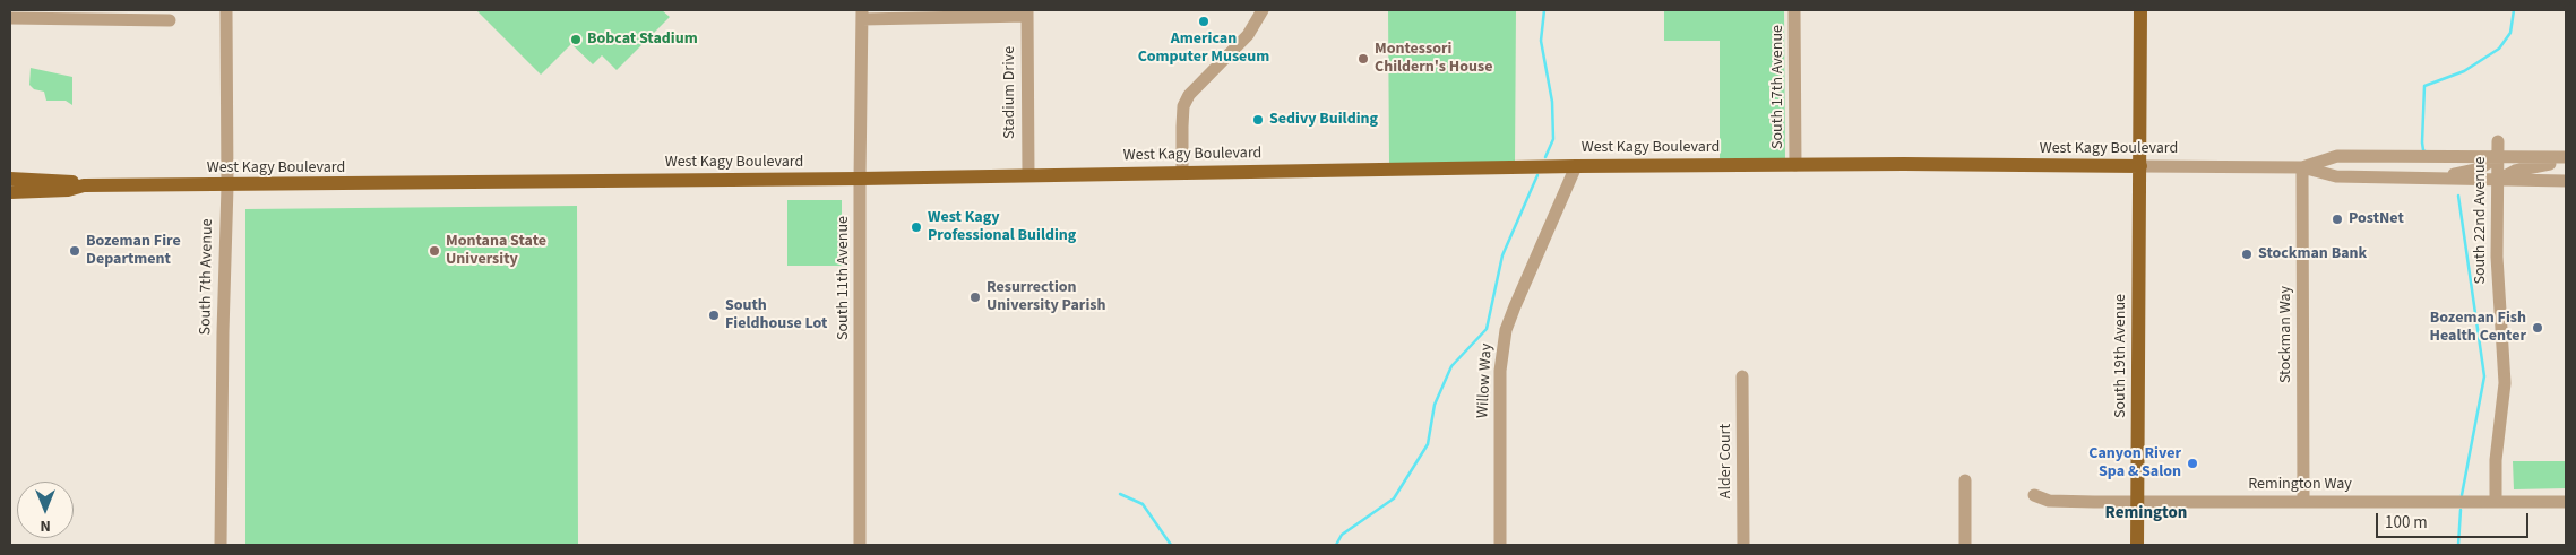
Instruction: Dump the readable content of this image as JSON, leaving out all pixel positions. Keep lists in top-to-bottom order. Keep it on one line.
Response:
{"streets":{"main road":["West Kagy Boulevard","South 19th Avenue"],"street":["South 17th Avenue","Stadium Drive","South 22nd Avenue","South 7th Avenue","South 11th Avenue","Stockman Way","Willow Way","Alder Court","Remington Way"]},"crossings":[["South 17th Avenue","West Kagy Boulevard"],["Stadium Drive","West Kagy Boulevard"],["West Kagy Boulevard","South 22nd Avenue"],["West Kagy Boulevard","South 7th Avenue"],["West Kagy Boulevard","South 11th Avenue"],["West Kagy Boulevard","Stockman Way"],["West Kagy Boulevard","South 19th Avenue"],["West Kagy Boulevard","Willow Way"],["South 22nd Avenue","Remington Way"],["Stockman Way","Remington Way"],["South 19th Avenue","Remington Way"]],"districts":["Remington"],"places":["American Computer Museum","Bobcat Stadium","Montessori Childern's House","Sedivy Building","PostNet","West Kagy Professional Building","Bozeman Fire Department","Montana State University","Stockman Bank","Resurrection University Parish","South Fieldhouse Lot","Bozeman Fish Health Center","Canyon River Spa & Salon"],"scale_bar":"100 m","north":"bottom"}
